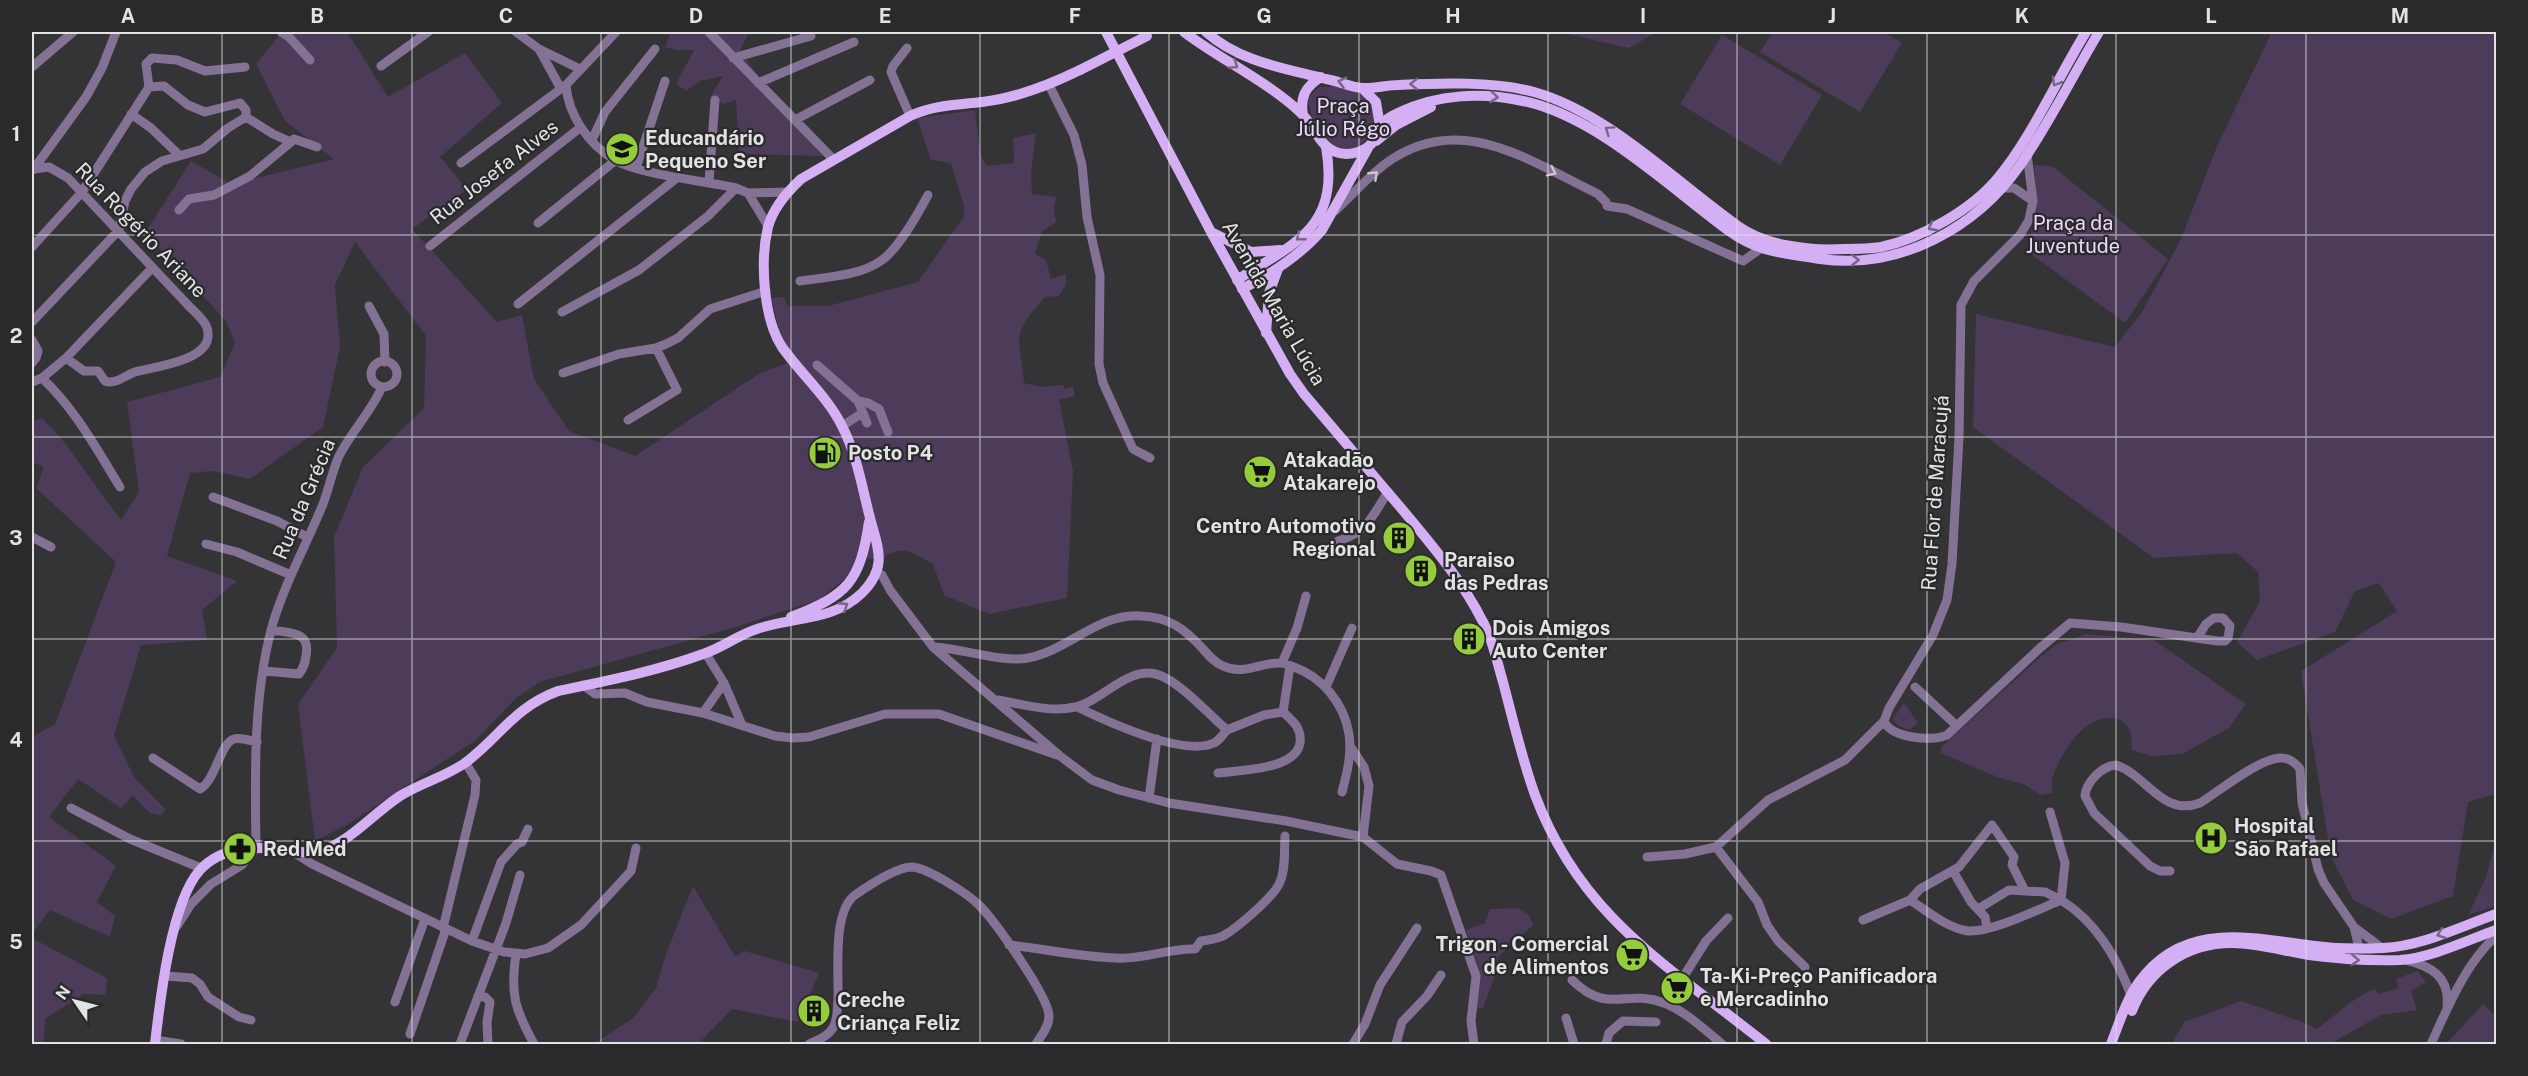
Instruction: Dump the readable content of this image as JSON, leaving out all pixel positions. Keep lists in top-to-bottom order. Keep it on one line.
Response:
{"streets":{"main road":["Avenida Maria Lúcia"],"street":["Rua Josefa Alves","Rua Rogério Ariane","Rua Flor de Maracujá","Rua da Grécia"]},"parks":["Praça Júlio Régo","Praça da Juventude"],"places":{"school or university":["Educandário Pequeno Ser"],"fuel station":["Posto P4"],"supermarket":["Atakadão Atakarejo","Trigon - Comercial de Alimentos","Ta-Ki-Preço Panificadora e Mercadinho"],"building":["Centro Automotivo Regional","Paraiso das Pedras","Dois Amigos Auto Center","Creche Criança Feliz"],"hospital":["Hospital São Rafael"],"pharmacy":["Red Med"]},"north":"top left","grid":{"columns":["A","B","C","D","E","F","G","H","I","J","K","L","M"],"rows":["1","2","3","4","5"]}}
